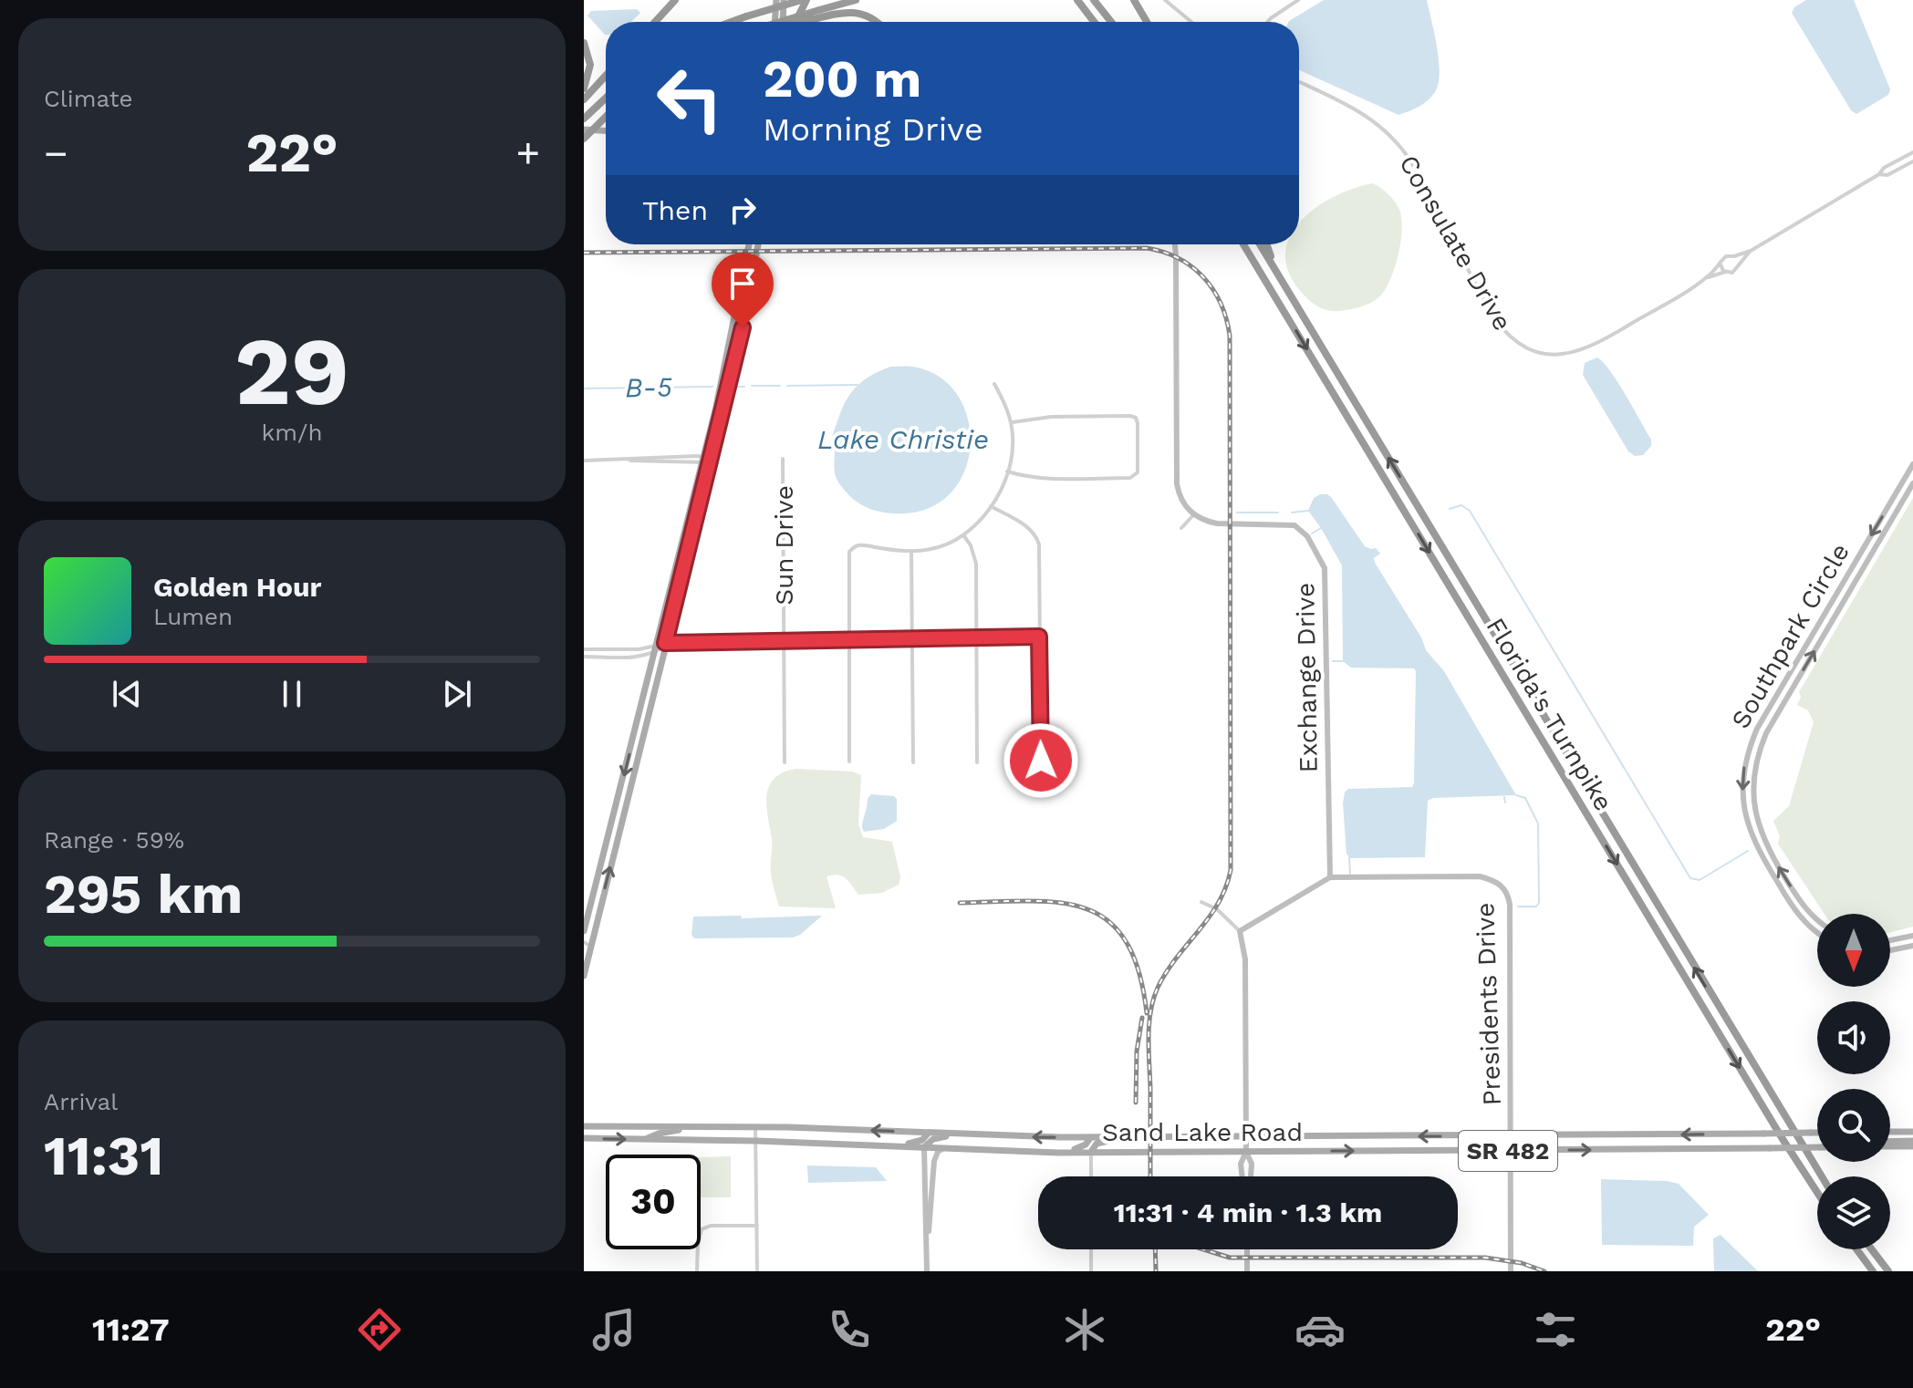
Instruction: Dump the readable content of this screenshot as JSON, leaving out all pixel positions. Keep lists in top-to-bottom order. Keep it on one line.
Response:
{"streets":{"highway":["Florida's Turnpike"],"main road":["Sand Lake Road","SR 482"],"street":["Consulate Drive","Sun Drive","Southpark Circle","Exchange Drive","Presidents Drive"]},"crossings":[["Exchange Drive","Presidents Drive"],["Presidents Drive","Sand Lake Road"]],"water":["B-5","Lake Christie"],"north":"bottom","page":{"tile":["Climate",["29","km/h"],["Range · 59%","295 km"],["Arrival","11:31"]],"turn":["200 m","Morning Drive"],"heat":["−","22°","+"],"then":"Then","song":["Golden Hour","Lumen"],"limit":"30","trip":"11:31 · 4 min · 1.3 km","tabs":["11:27","22°"]}}
